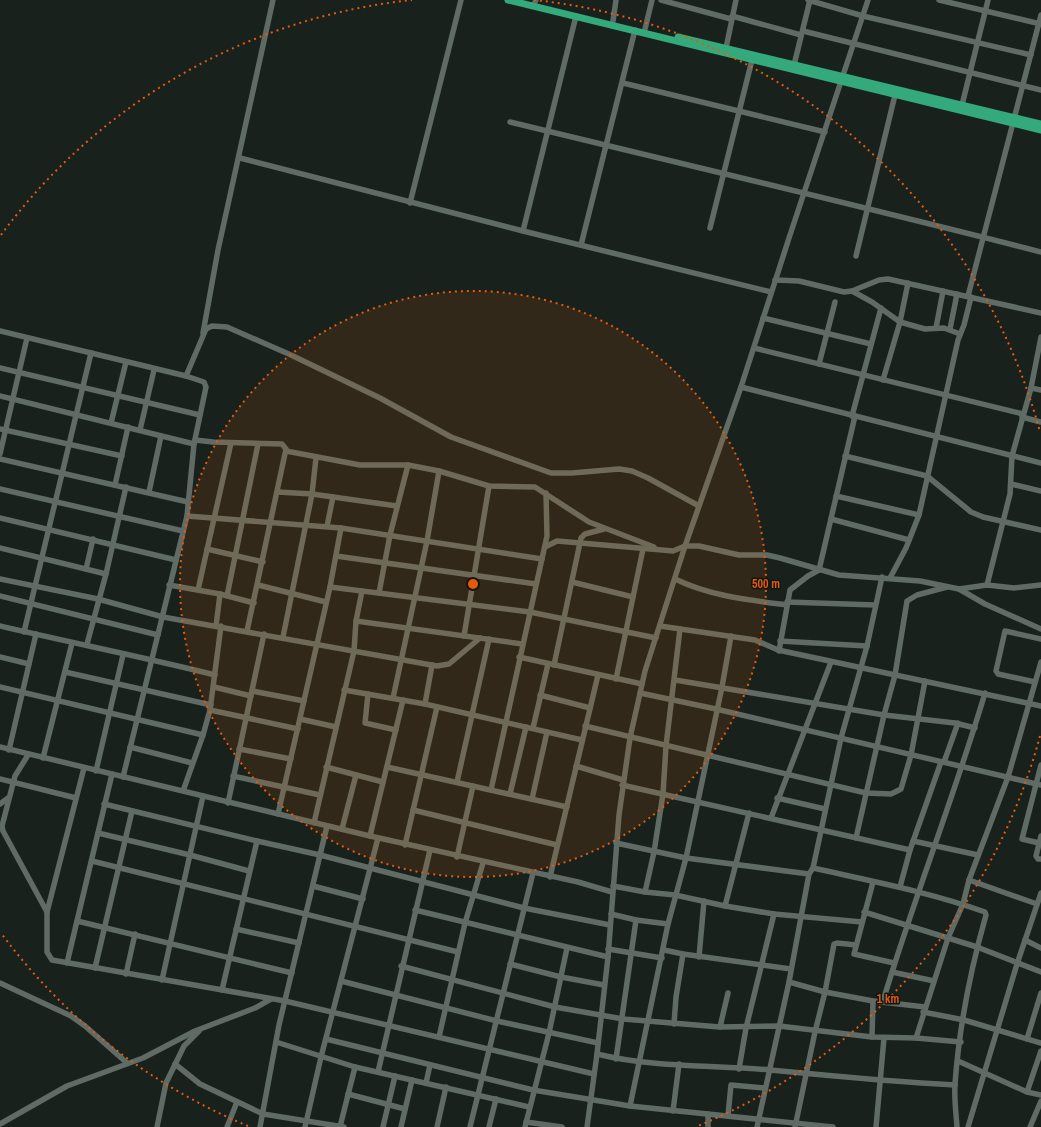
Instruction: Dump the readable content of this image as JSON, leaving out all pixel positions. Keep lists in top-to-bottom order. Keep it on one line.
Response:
{"rings":["500 m","1 km"]}
